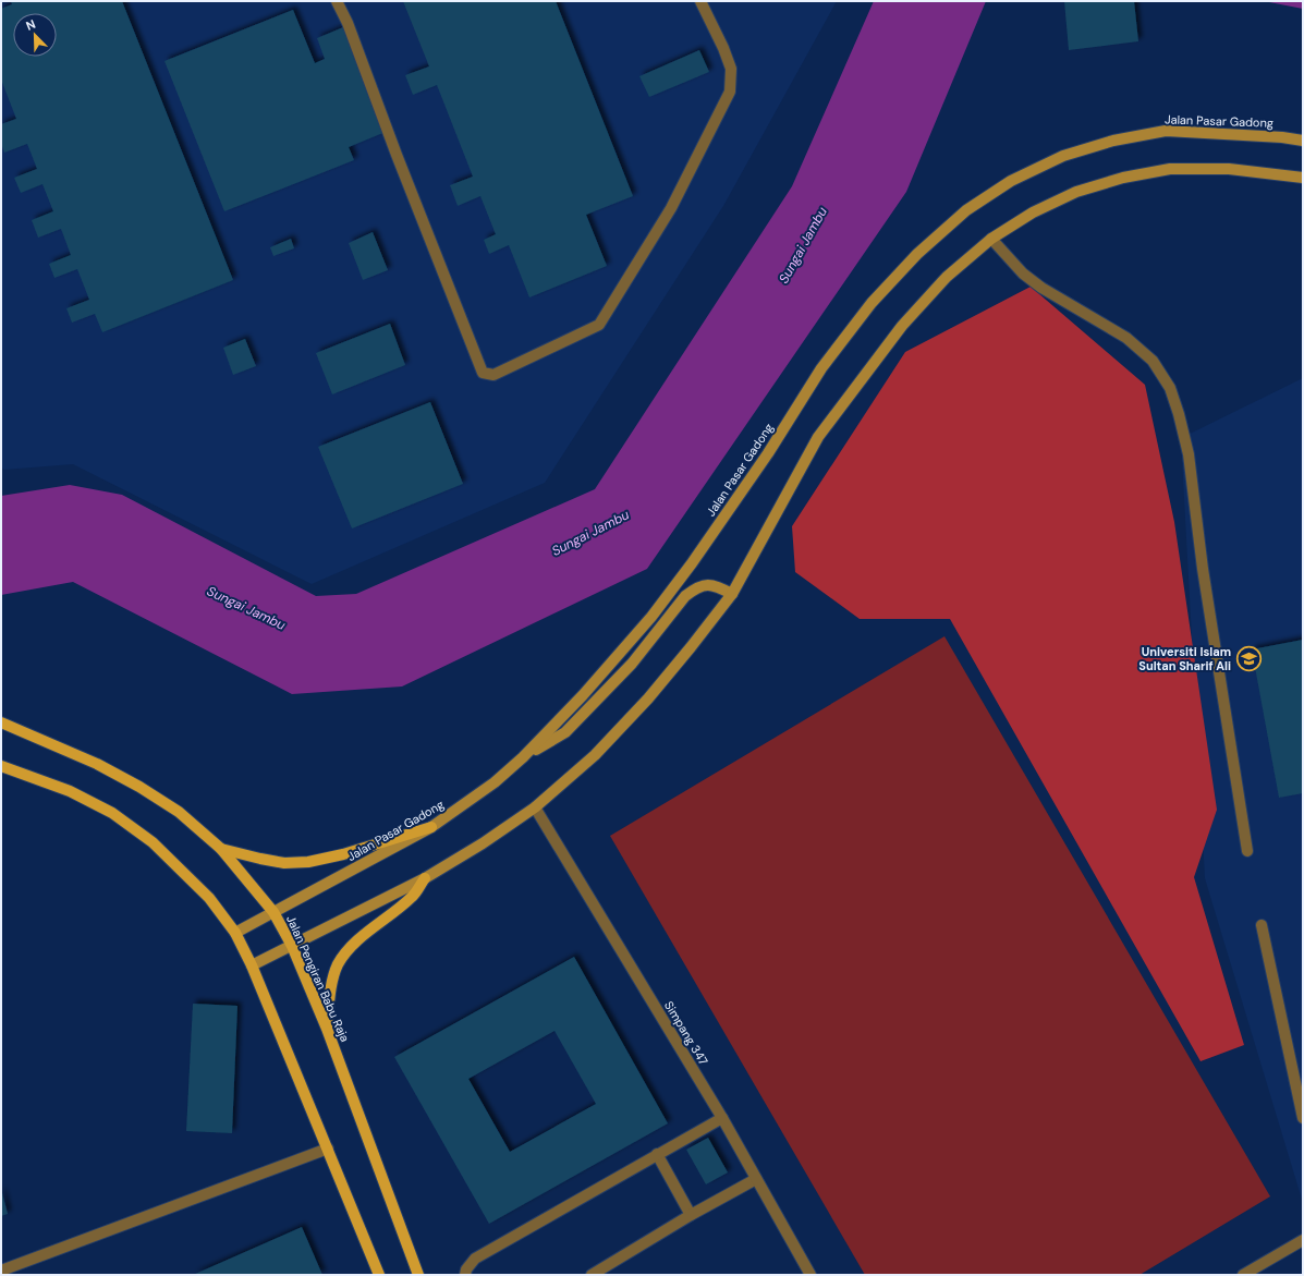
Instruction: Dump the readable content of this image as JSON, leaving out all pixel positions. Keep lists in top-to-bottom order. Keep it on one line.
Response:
{"streets":{"main road":["Jalan Pengiran Babu Raja"],"street":["Jalan Pasar Gadong","Simpang 347"]},"crossings":[["Jalan Pasar Gadong","Jalan Pengiran Babu Raja"]],"water":["Sungai Jambu"],"places":{"school or university":["Universiti Islam Sultan Sharif Ali"]},"north":"top left"}
